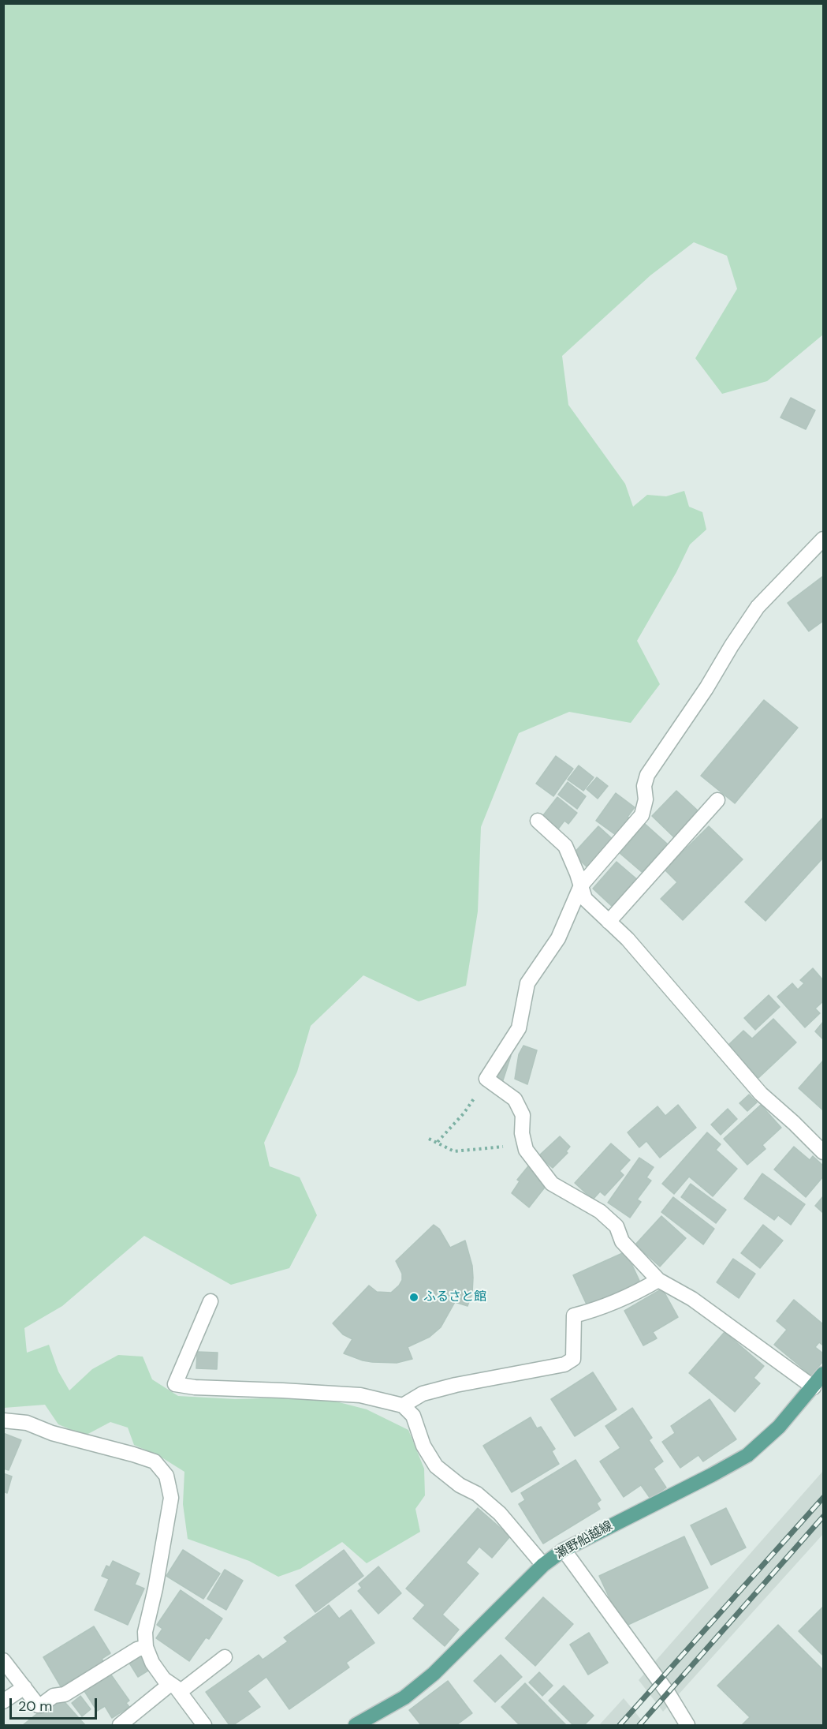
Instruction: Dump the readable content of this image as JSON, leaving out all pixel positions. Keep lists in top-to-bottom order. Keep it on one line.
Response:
{"streets":{"main road":["瀬野船越線"]},"places":["ふるさと館"],"scale_bar":"20 m"}
